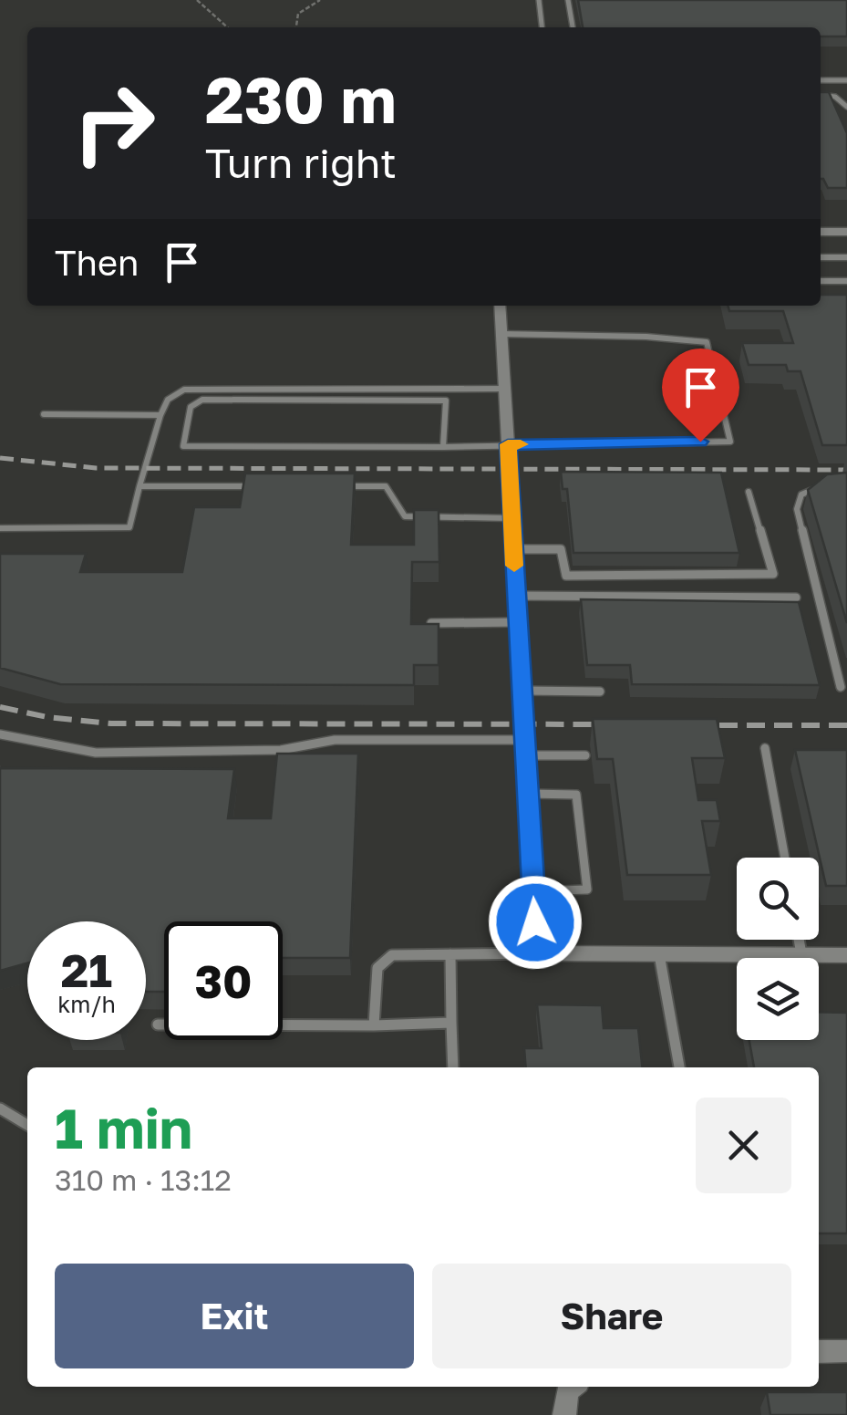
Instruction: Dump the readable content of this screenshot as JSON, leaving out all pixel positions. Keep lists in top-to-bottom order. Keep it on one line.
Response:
{"page":{"turn":["230 m","Turn right"],"then":"Then","speed":"21 km/h","limit":"30","heading":["1 min","310 m · 13:12"],"buttons":["Exit","Share"]}}
